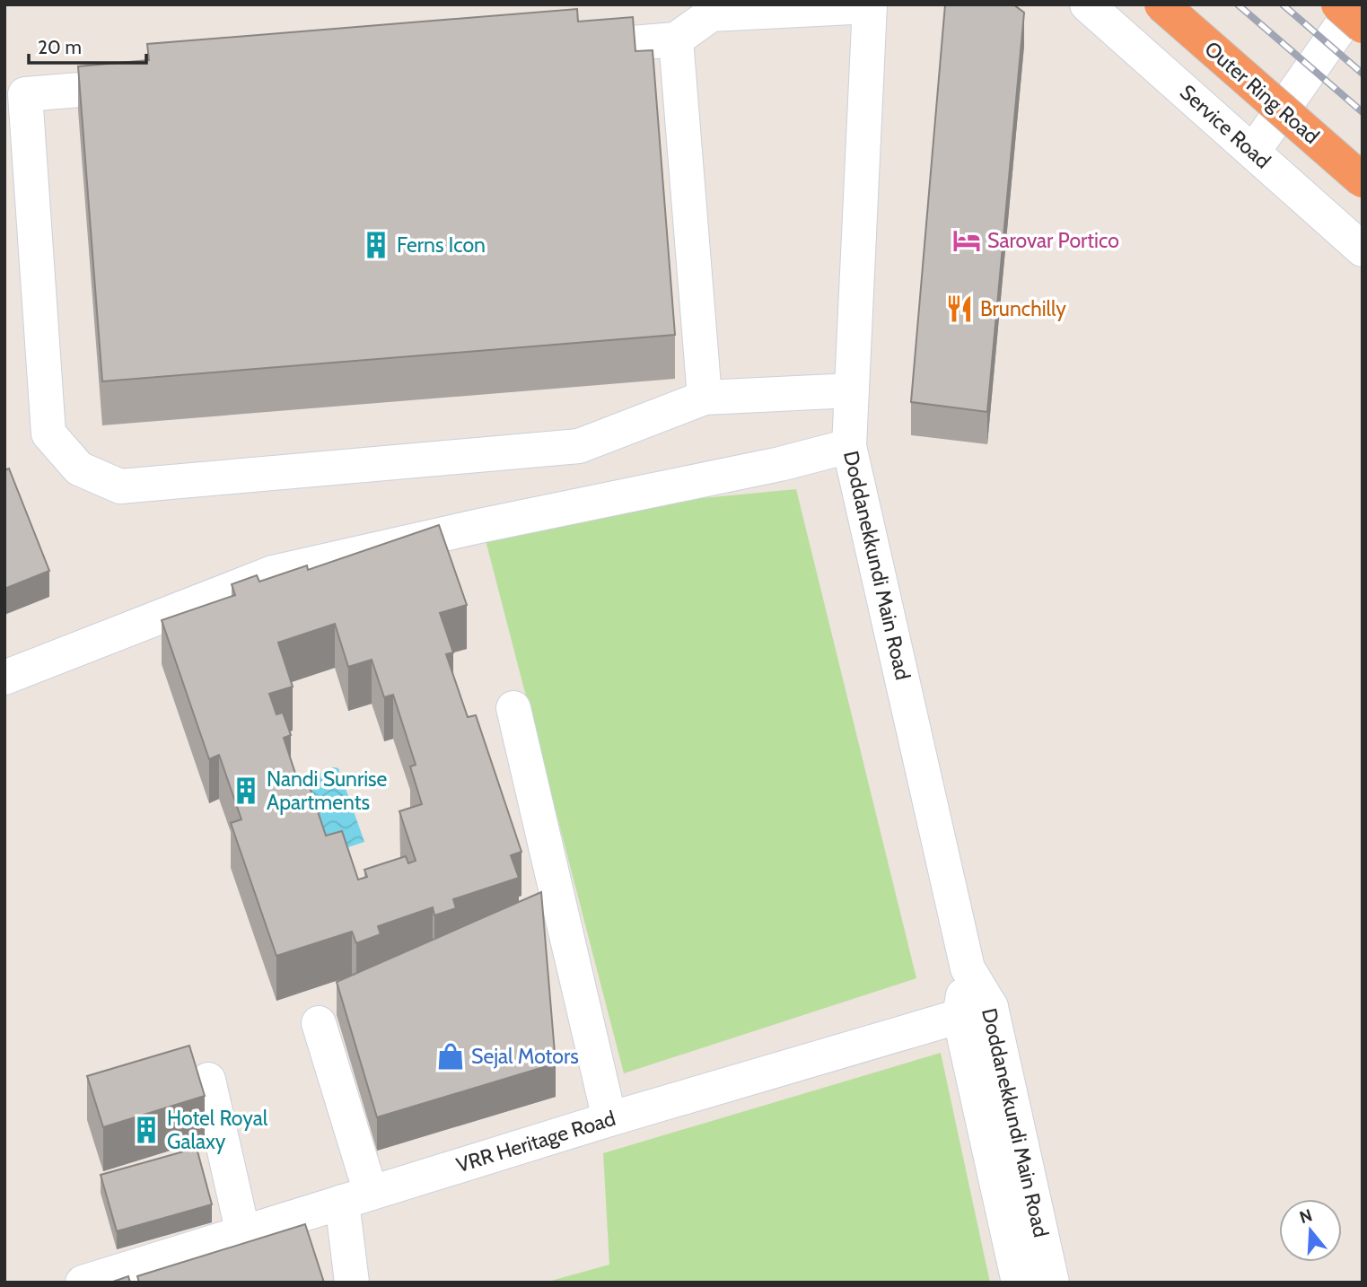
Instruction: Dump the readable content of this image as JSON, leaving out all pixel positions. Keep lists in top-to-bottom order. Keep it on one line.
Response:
{"streets":{"highway":["Outer Ring Road"],"street":["Service Road","Doddanekkundi Main Road","VRR Heritage Road"]},"crossings":[["Doddanekkundi Main Road","VRR Heritage Road"]],"places":{"hotel":["Sarovar Portico"],"building":["Ferns Icon","Nandi Sunrise Apartments","Hotel Royal Galaxy"],"restaurant":["Brunchilly"],"shop":["Sejal Motors"]},"scale_bar":"20 m","north":"top"}
